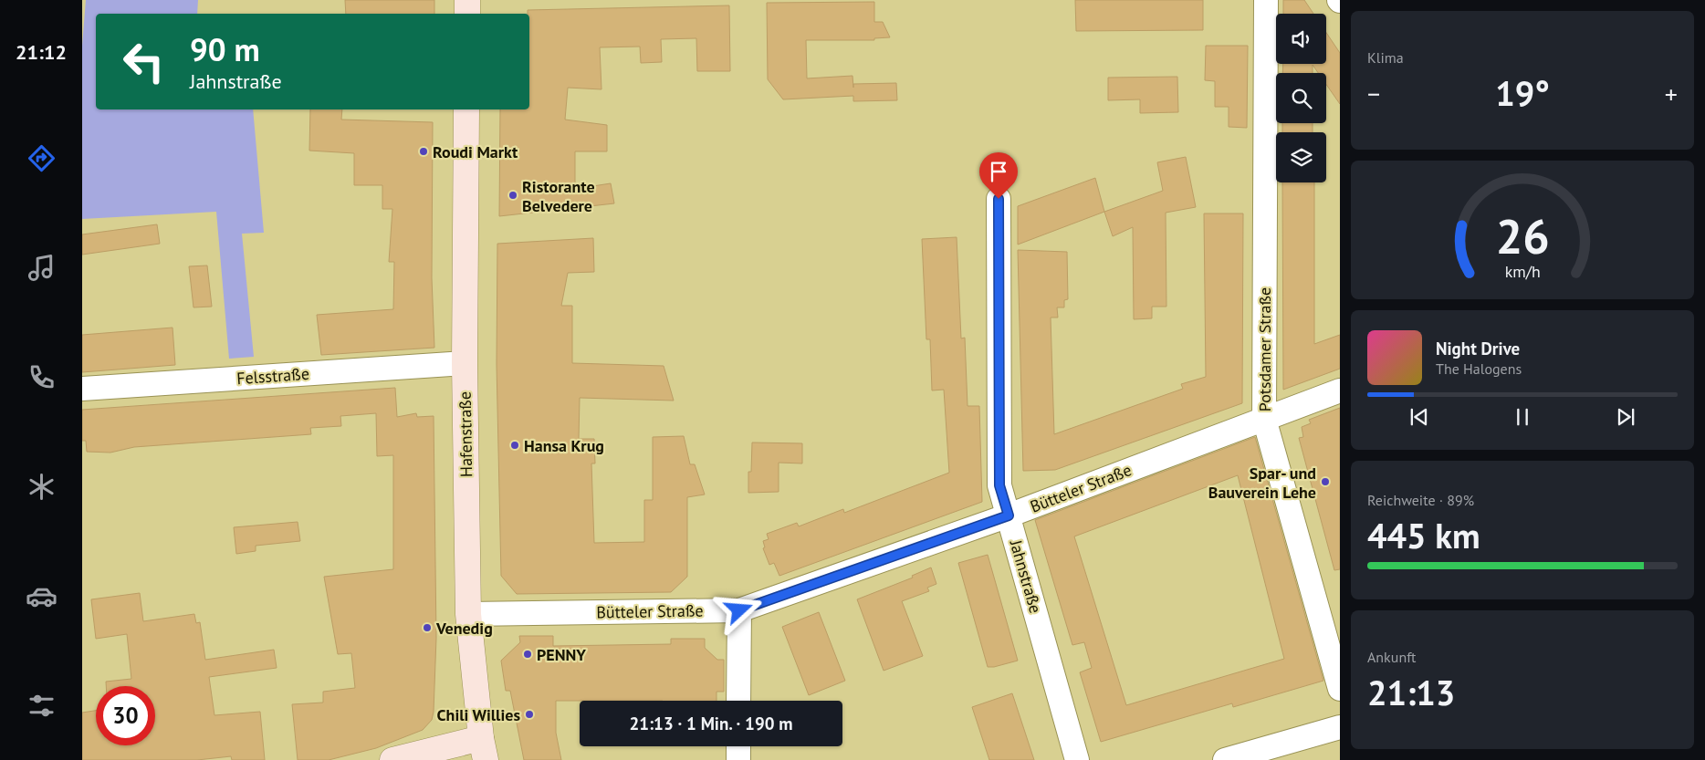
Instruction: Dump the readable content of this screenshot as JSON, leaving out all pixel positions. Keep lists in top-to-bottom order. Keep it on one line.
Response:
{"streets":{"street":["Potsdamer Straße","Felsstraße","Hafenstraße","Bütteler Straße","Jahnstraße"]},"crossings":[["Potsdamer Straße","Bütteler Straße"],["Felsstraße","Hafenstraße"],["Hafenstraße","Bütteler Straße"],["Bütteler Straße","Jahnstraße"]],"places":["Roudi Markt","Ristorante Belvedere","Hansa Krug","Spar- und Bauverein Lehe","Venedig","PENNY","Chili Willies"],"page":{"tabs":"21:12","tile":["Klima",["Reichweite · 89%","445 km"],["Ankunft","21:13"]],"turn":["90 m","Jahnstraße"],"heat":["−","19°","+"],"song":["Night Drive","The Halogens"],"limit":"30","trip":"21:13 · 1 Min. · 190 m","gauge":["26","km/h"]}}
